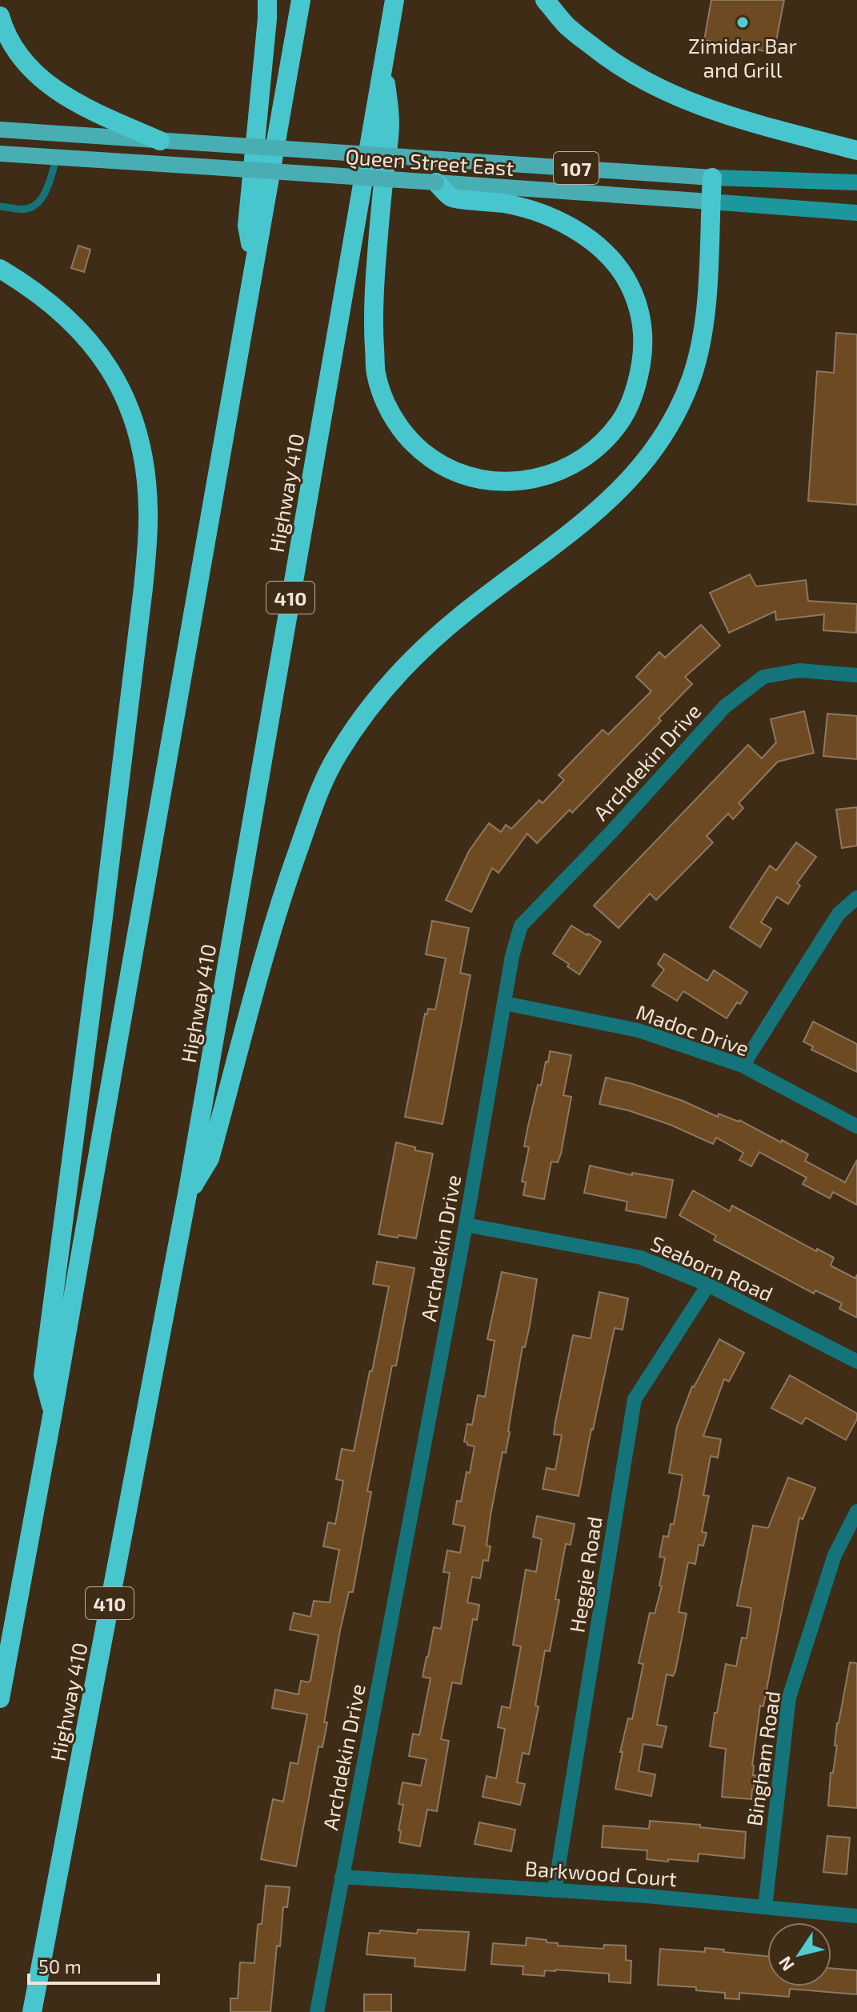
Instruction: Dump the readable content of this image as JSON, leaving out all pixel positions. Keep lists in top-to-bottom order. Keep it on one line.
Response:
{"streets":{"highway":["Highway 410","410"],"main road":["Queen Street East","107"],"street":["Archdekin Drive","Madoc Drive","Seaborn Road","Heggie Road","Bingham Road","Barkwood Court"]},"crossings":[["Archdekin Drive","Madoc Drive"],["Archdekin Drive","Seaborn Road"],["Archdekin Drive","Barkwood Court"],["Seaborn Road","Heggie Road"],["Heggie Road","Barkwood Court"],["Bingham Road","Barkwood Court"]],"places":["Zimidar Bar and Grill"],"scale_bar":"50 m","north":"bottom left"}
